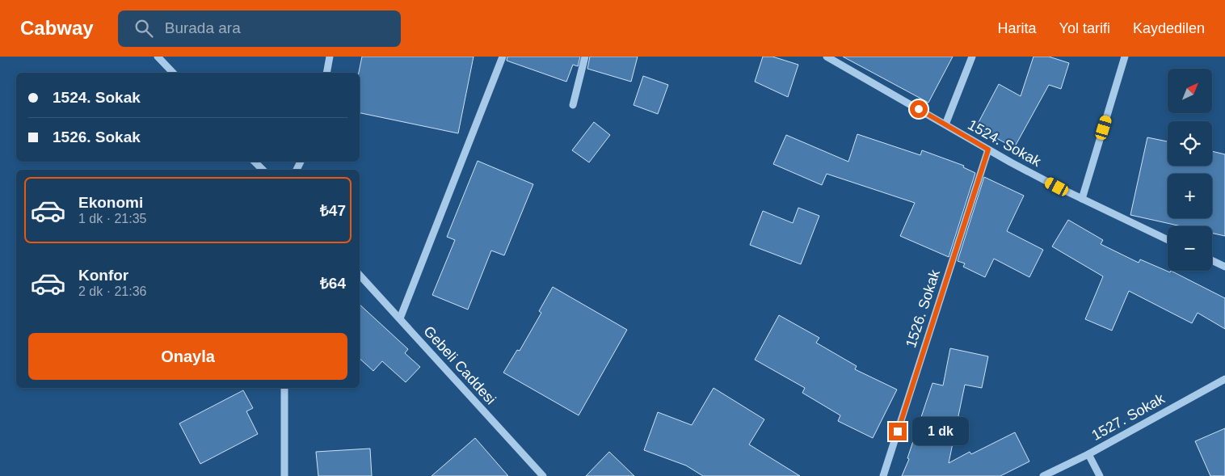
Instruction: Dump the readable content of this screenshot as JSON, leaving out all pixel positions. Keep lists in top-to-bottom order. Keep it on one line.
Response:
{"streets":{"street":["1524. Sokak","1526. Sokak","Gebeli Caddesi","1527. Sokak"]},"crossings":[["1524. Sokak","1526. Sokak"]],"north":"top right","page":{"header":"Cabway","search":"Burada ara","nav":["Harita","Yol tarifi","Kaydedilen"],"map_buttons":["+","−"],"banner":["1524. Sokak","1526. Sokak"],"list":[{"name":"Ekonomi","note":"1 dk · 21:35","value":"₺47"},{"name":"Konfor","note":"2 dk · 21:36","value":"₺64"}],"buttons":"Onayla","bubble":"1 dk"}}
